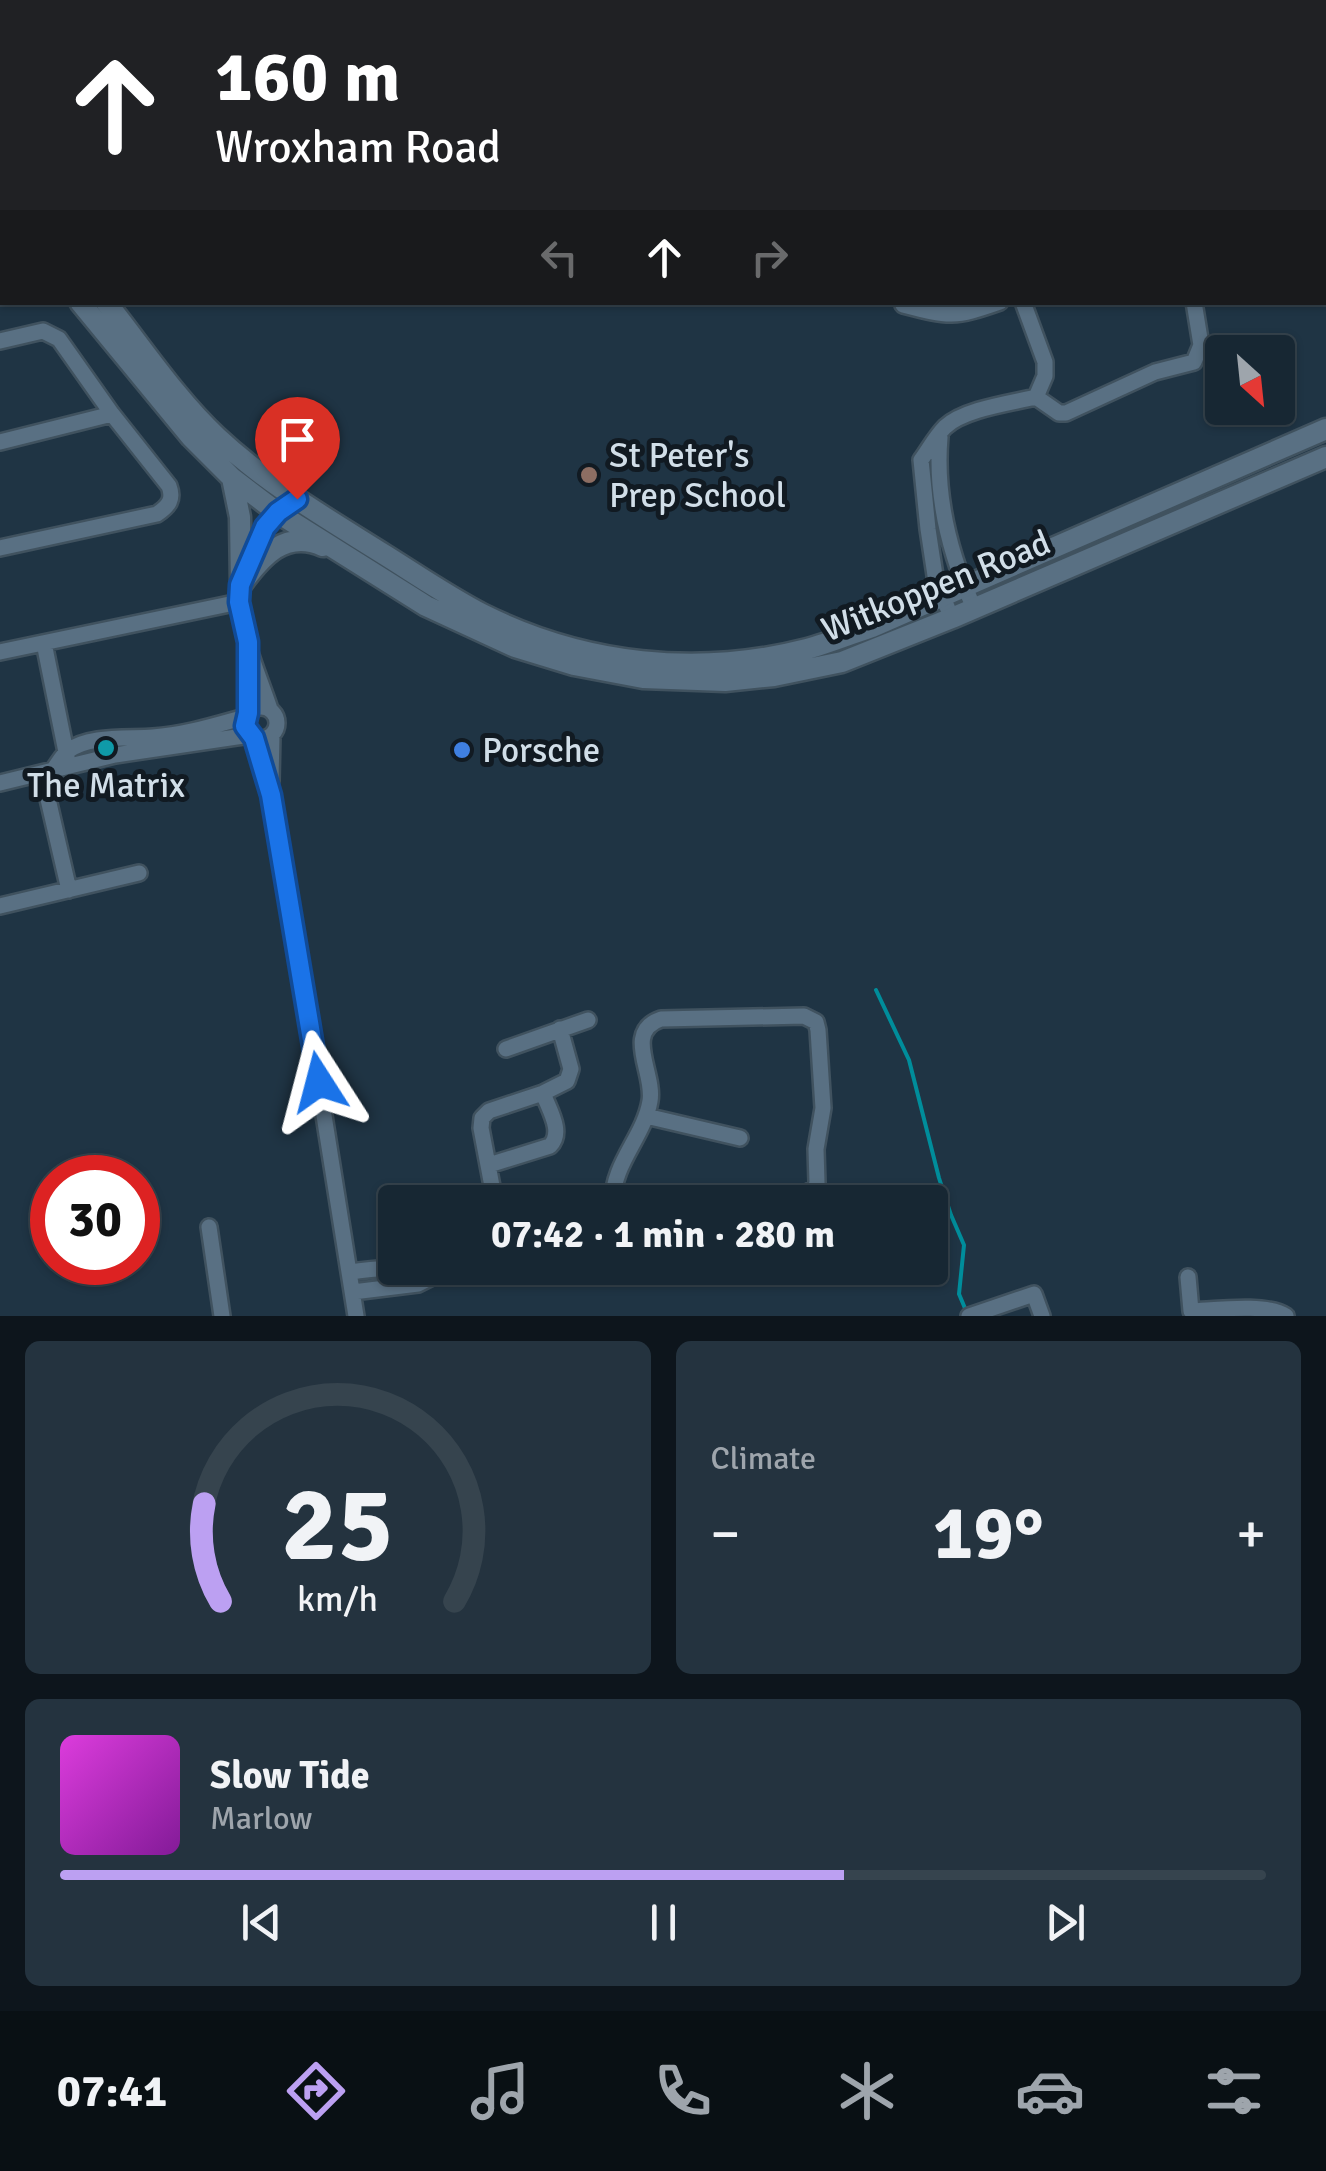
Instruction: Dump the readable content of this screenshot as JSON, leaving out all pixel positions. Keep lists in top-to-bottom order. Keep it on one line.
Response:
{"streets":{"main road":["Witkoppen Road"]},"places":["St Peter's Prep School","The Matrix","Porsche"],"north":"bottom right","page":{"turn":["160 m","Wroxham Road"],"limit":"30","trip":"07:42 · 1 min · 280 m","tile":"Climate","heat":["−","19°","+"],"song":["Slow Tide","Marlow"],"tabs":"07:41","gauge":["25","km/h"]}}
